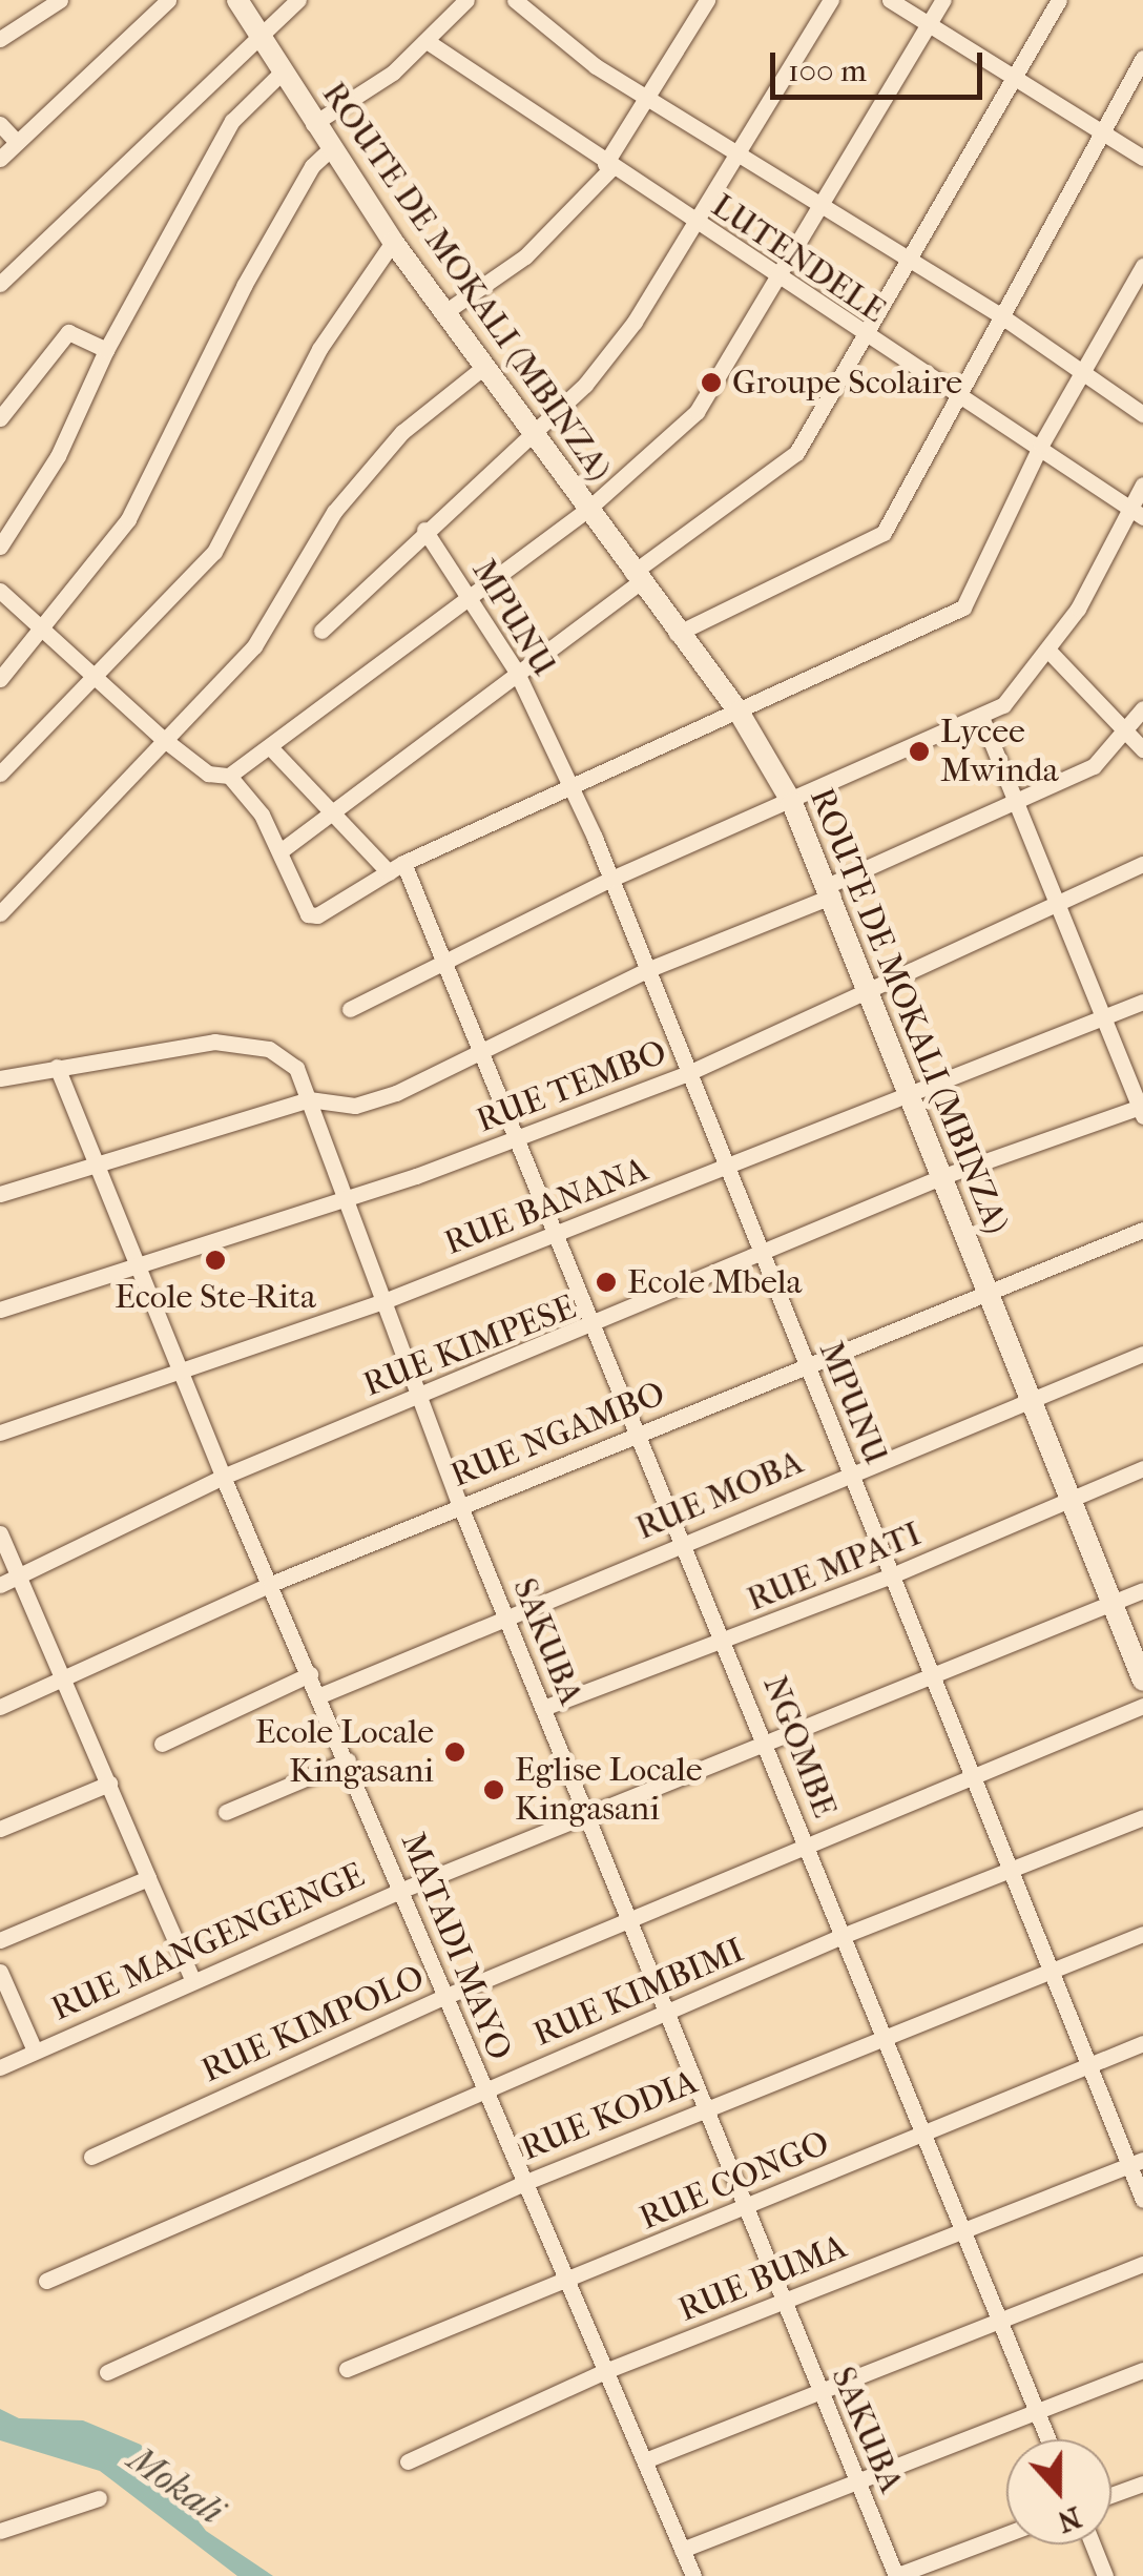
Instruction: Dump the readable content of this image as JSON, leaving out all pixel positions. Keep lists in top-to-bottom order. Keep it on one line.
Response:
{"streets":{"street":["LUTENDELE","ROUTE DE MOKALI (MBINZA)","MPUNU","RUE TEMBO","RUE BANANA","RUE KIMPESE","RUE NGAMBO","RUE MOBA","RUE MPATI","SAKUBA","NGOMBE","RUE MANGENGENGE","MATADI MAYO","RUE KIMBIMI","RUE KIMPOLO","RUE KODIA","RUE CONGO","RUE BUMA"]},"crossings":[["ROUTE DE MOKALI (MBINZA)","RUE TEMBO"],["ROUTE DE MOKALI (MBINZA)","RUE BANANA"],["ROUTE DE MOKALI (MBINZA)","RUE KIMPESE"],["ROUTE DE MOKALI (MBINZA)","RUE NGAMBO"],["ROUTE DE MOKALI (MBINZA)","RUE MOBA"],["ROUTE DE MOKALI (MBINZA)","RUE MPATI"],["ROUTE DE MOKALI (MBINZA)","RUE MANGENGENGE"],["MPUNU","RUE TEMBO"],["MPUNU","RUE BANANA"],["MPUNU","RUE KIMPESE"],["MPUNU","RUE NGAMBO"],["MPUNU","RUE MOBA"],["MPUNU","RUE MPATI"],["MPUNU","RUE MANGENGENGE"],["MPUNU","RUE KIMBIMI"],["MPUNU","RUE KIMPOLO"],["MPUNU","RUE KODIA"],["MPUNU","RUE CONGO"],["MPUNU","RUE BUMA"],["RUE TEMBO","SAKUBA"],["RUE TEMBO","NGOMBE"],["RUE TEMBO","MATADI MAYO"],["RUE BANANA","SAKUBA"],["RUE BANANA","NGOMBE"],["RUE BANANA","MATADI MAYO"],["RUE KIMPESE","SAKUBA"],["RUE KIMPESE","NGOMBE"],["RUE KIMPESE","MATADI MAYO"],["RUE NGAMBO","SAKUBA"],["RUE NGAMBO","NGOMBE"],["RUE NGAMBO","MATADI MAYO"],["RUE MOBA","SAKUBA"],["RUE MOBA","NGOMBE"],["RUE MOBA","MATADI MAYO"],["RUE MPATI","SAKUBA"],["RUE MPATI","NGOMBE"],["SAKUBA","RUE MANGENGENGE"],["SAKUBA","MATADI MAYO"],["SAKUBA","RUE KIMBIMI"],["SAKUBA","RUE KIMPOLO"],["SAKUBA","RUE KODIA"],["SAKUBA","RUE CONGO"],["SAKUBA","RUE BUMA"],["NGOMBE","RUE MANGENGENGE"],["NGOMBE","RUE KIMBIMI"],["NGOMBE","RUE KIMPOLO"],["NGOMBE","RUE KODIA"],["NGOMBE","RUE CONGO"],["NGOMBE","RUE BUMA"],["RUE MANGENGENGE","MATADI MAYO"],["MATADI MAYO","RUE KIMBIMI"],["MATADI MAYO","RUE KIMPOLO"],["MATADI MAYO","RUE KODIA"],["MATADI MAYO","RUE CONGO"],["MATADI MAYO","RUE BUMA"]],"water":["Mokali"],"places":["Groupe Scolaire","Lycee Mwinda","Ecole Ste-Rita","Ecole Mbela","Ecole Locale Kingasani","Eglise Locale Kingasani"],"scale_bar":"100 m","north":"bottom"}
